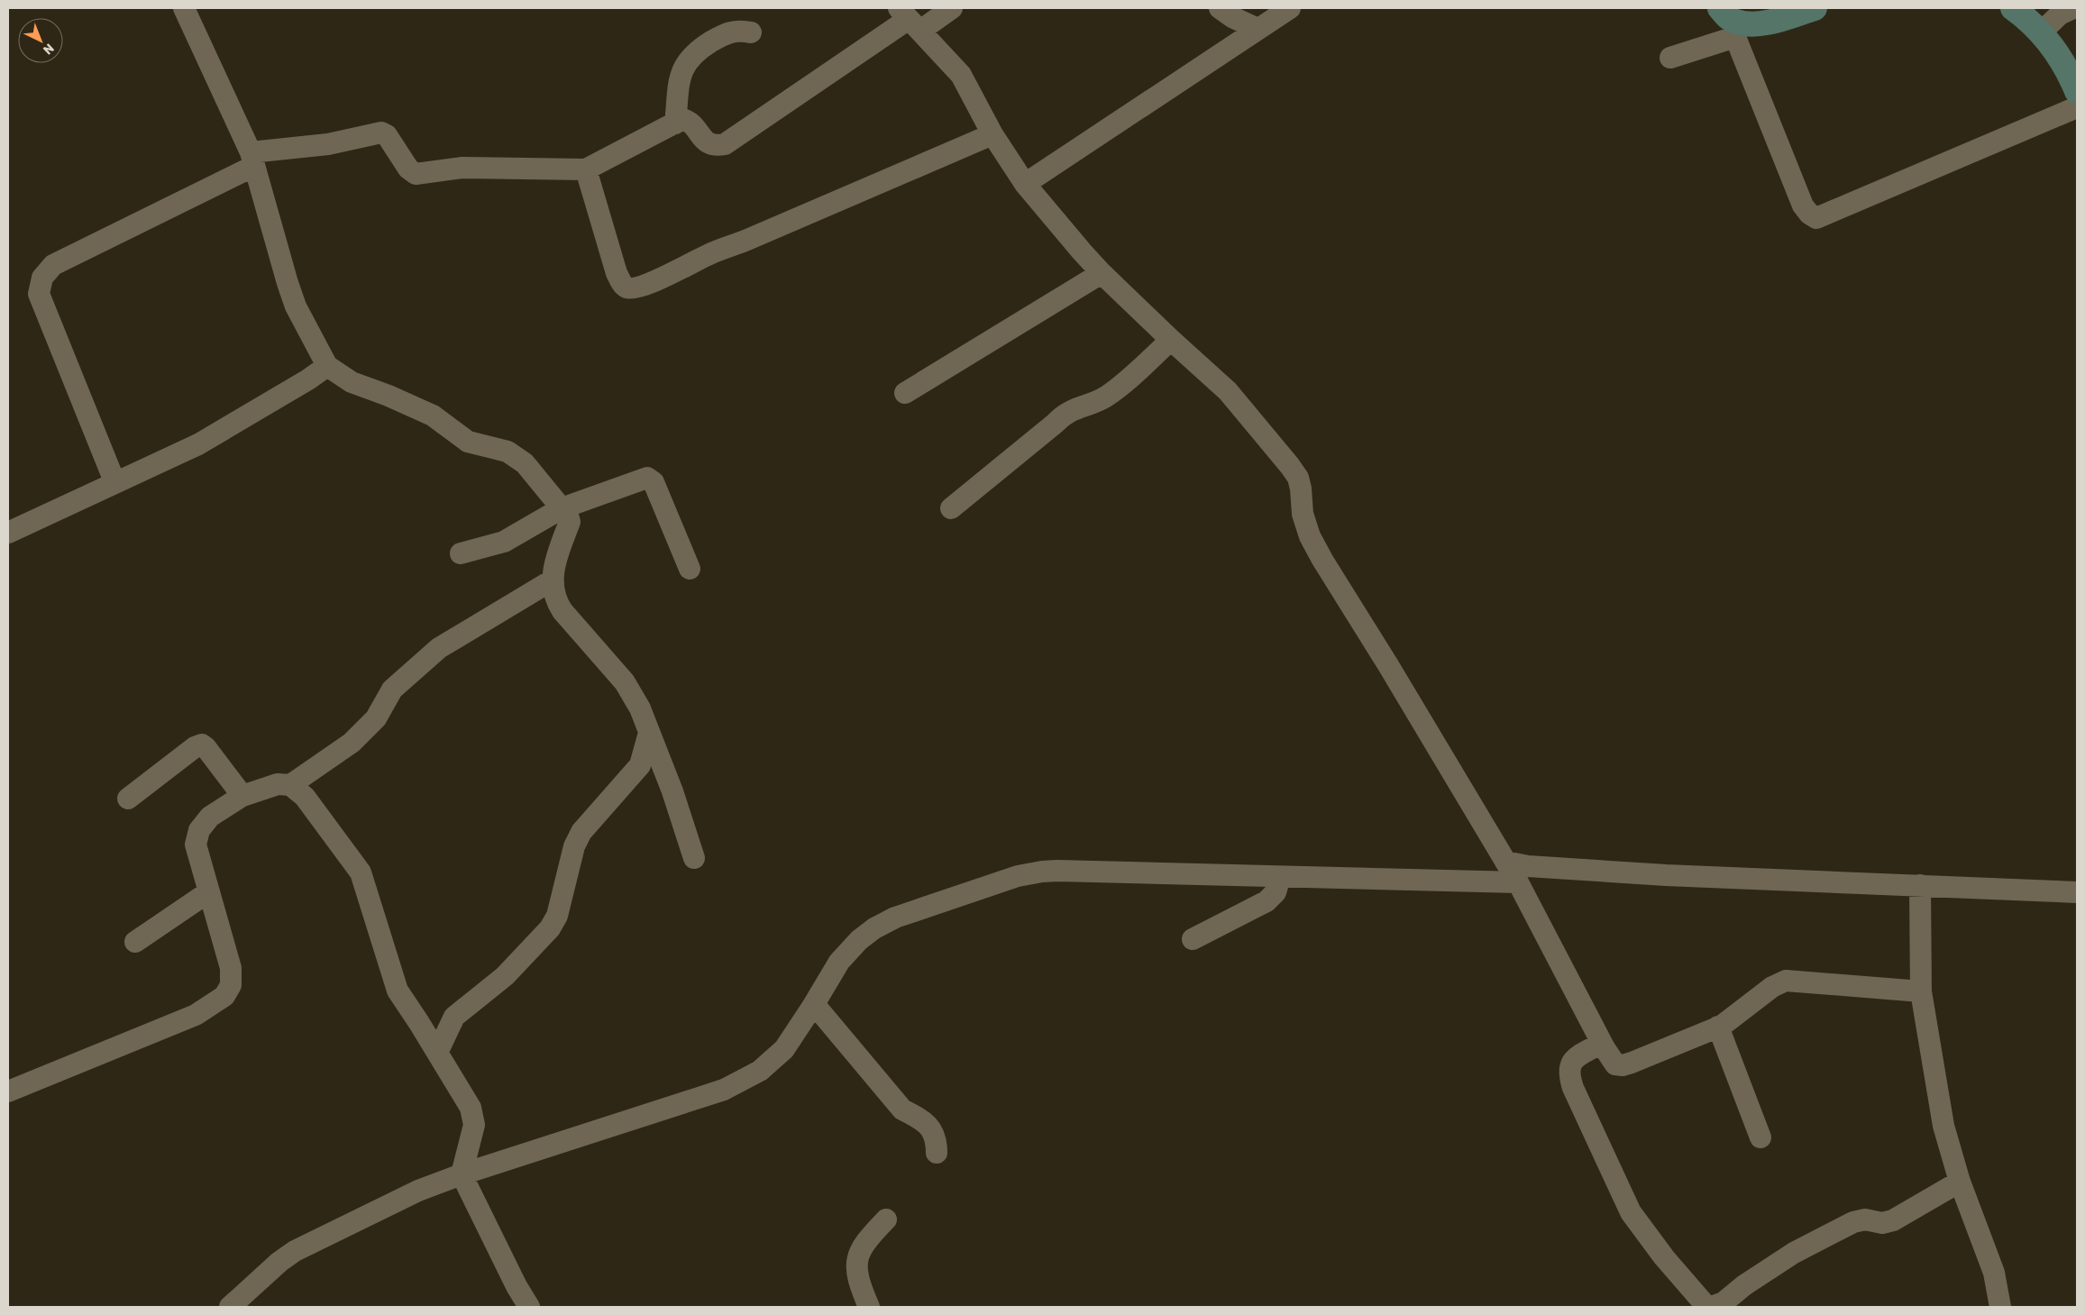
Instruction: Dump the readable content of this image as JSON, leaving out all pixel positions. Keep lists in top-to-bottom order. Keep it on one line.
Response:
{"north":"bottom right"}
